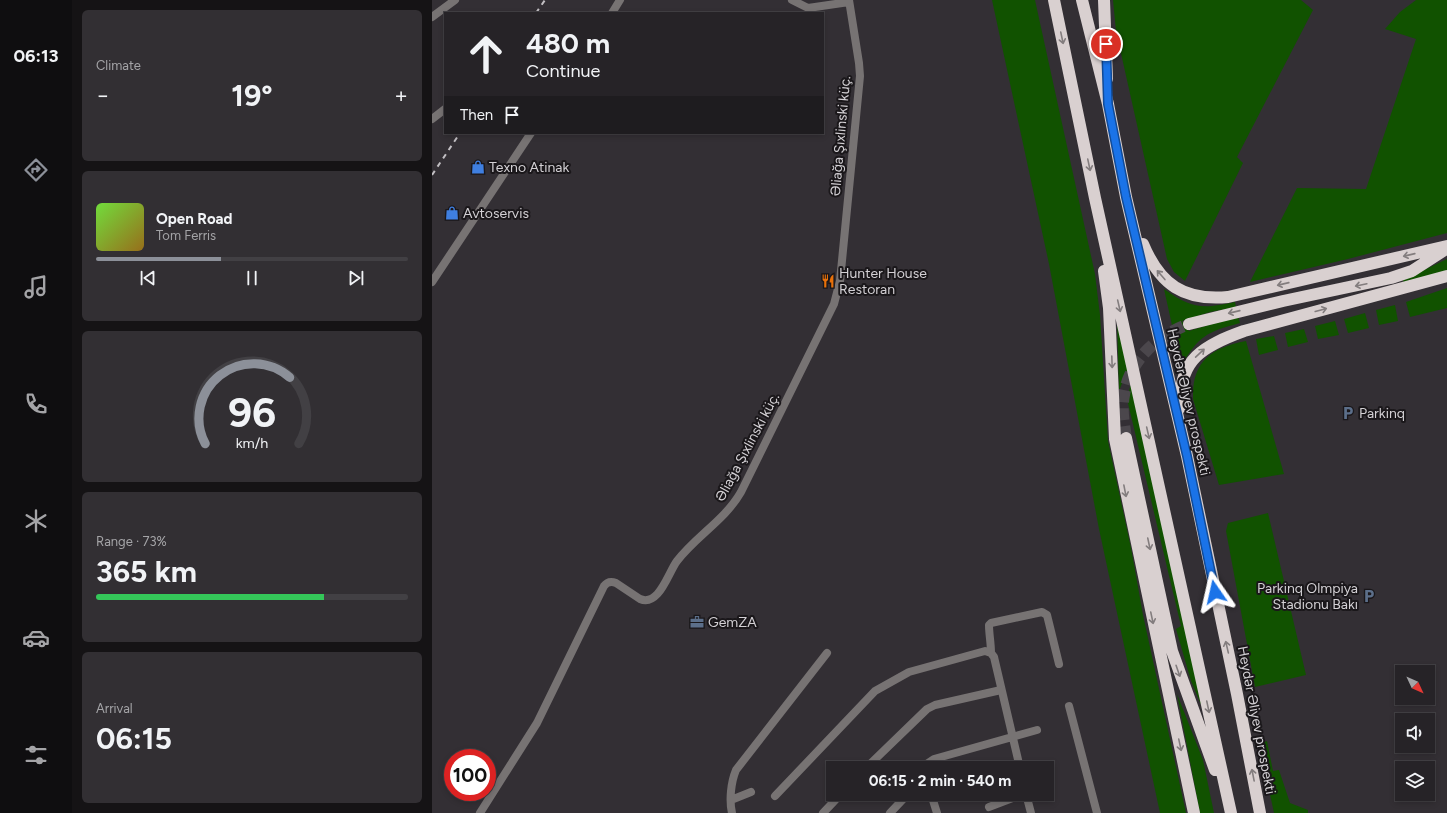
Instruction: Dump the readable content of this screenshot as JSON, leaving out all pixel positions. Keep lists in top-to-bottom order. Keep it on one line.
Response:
{"streets":{"highway":["Heydər Əliyev prospekti"],"street":["Əliağa Şıxlinski küç."]},"places":{"shop":["Texno Atinak","Avtoservis"],"restaurant":["Hunter House Restoran"],"parking":["Parkinq","Parkinq Olmpiya Stadionu Bakı"],"office":["GemZA"]},"north":"bottom right","page":{"tabs":"06:13","tile":["Climate",["Range · 73%","365 km"],["Arrival","06:15"]],"turn":["480 m","Continue"],"heat":["−","19°","+"],"then":"Then","song":["Open Road","Tom Ferris"],"limit":"100","trip":"06:15 · 2 min · 540 m","gauge":["96","km/h"]}}
